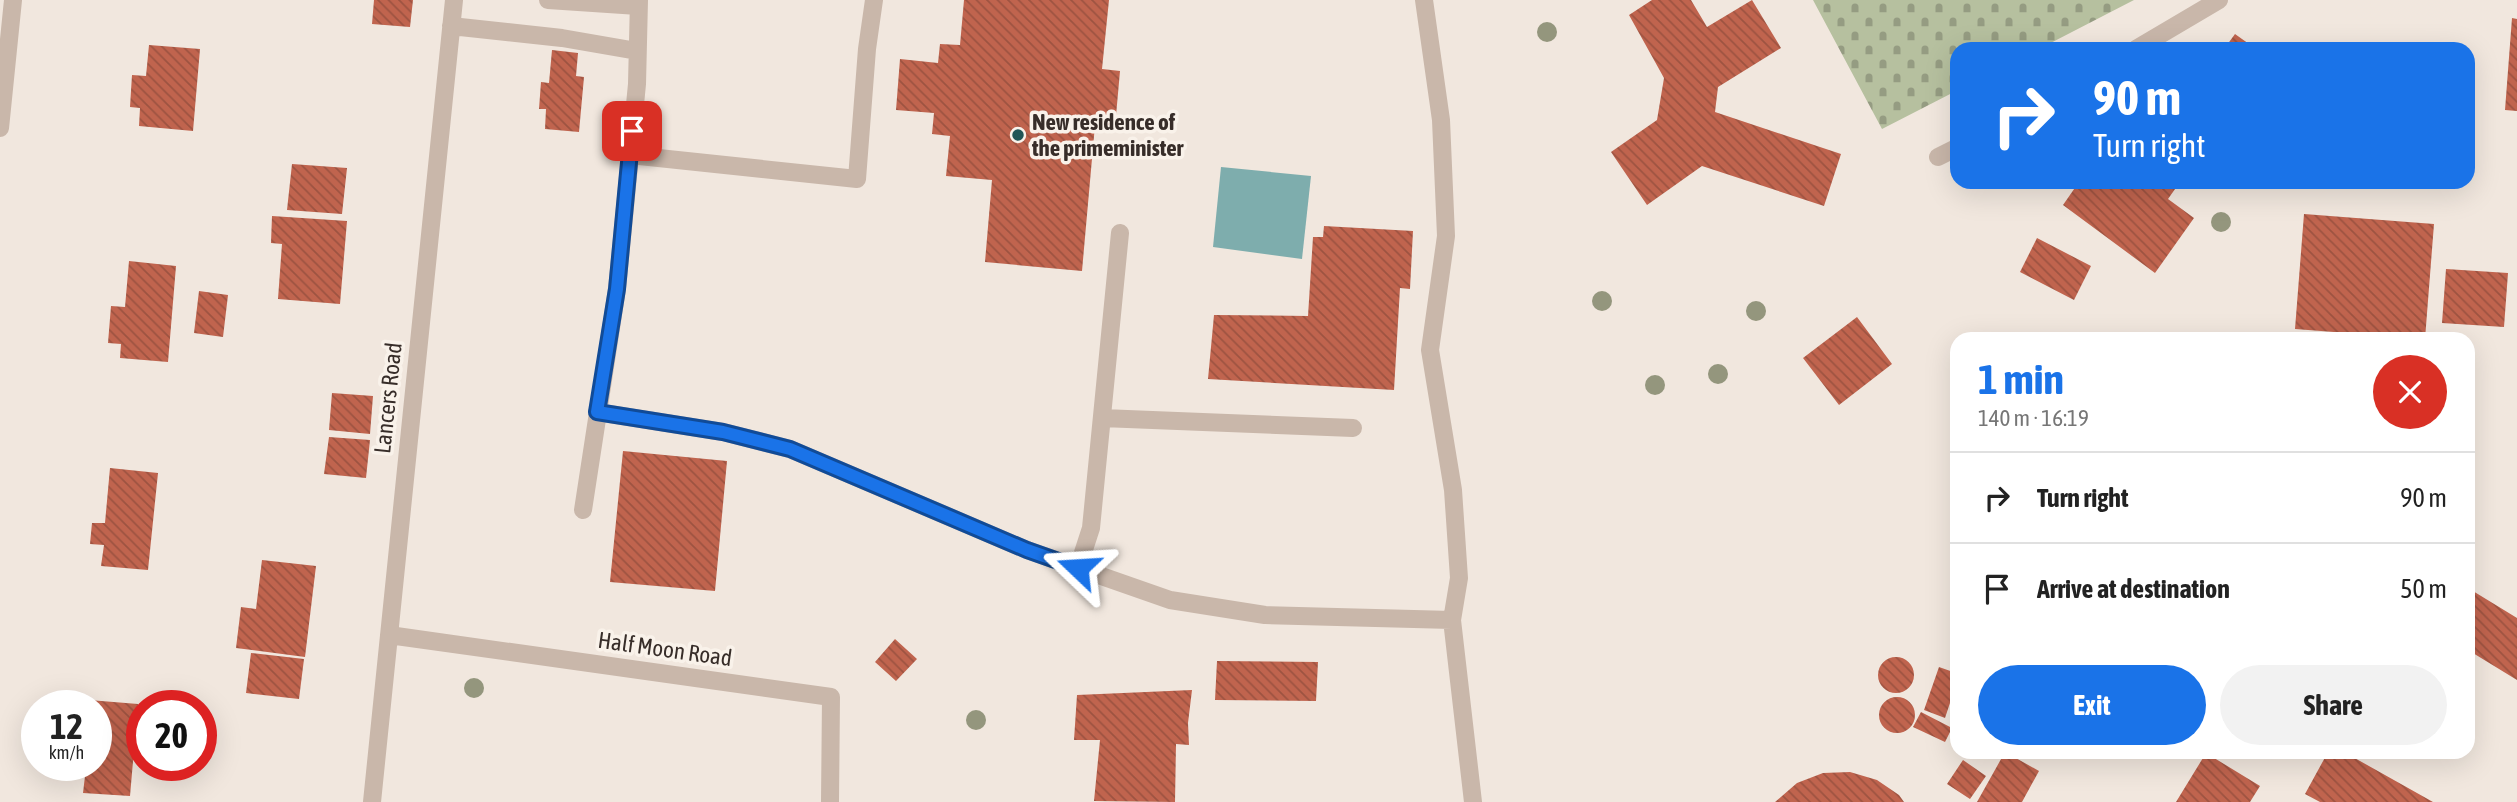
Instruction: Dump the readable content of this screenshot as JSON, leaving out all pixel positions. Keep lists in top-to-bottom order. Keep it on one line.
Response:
{"streets":{"street":["Lancers Road","Half Moon Road"]},"crossings":[["Lancers Road","Half Moon Road"]],"places":["New residence of the primeminister"],"page":{"turn":["90 m","Turn right"],"heading":["1 min","140 m · 16:19"],"list":[{"name":"Turn right","value":"90 m"},{"name":"Arrive at destination","value":"50 m"}],"buttons":["Exit","Share"],"speed":"12 km/h","limit":"20"}}
